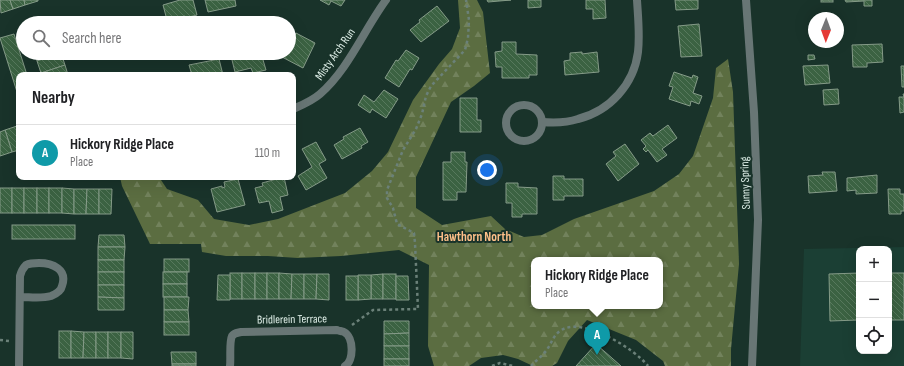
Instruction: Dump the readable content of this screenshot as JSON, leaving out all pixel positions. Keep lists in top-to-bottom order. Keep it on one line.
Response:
{"streets":{"street":["Misty Arch Run","Sunny Spring","Bridlerein Terrace"]},"districts":["Hawthorn North"],"north":"bottom","page":{"search":"Search here","heading":"Nearby","list":[{"mark":"A","name":"Hickory Ridge Place","note":"Place","value":"110 m"}],"map_buttons":["+","−"],"popup":["Hickory Ridge Place","Place"],"pins":"A"}}
